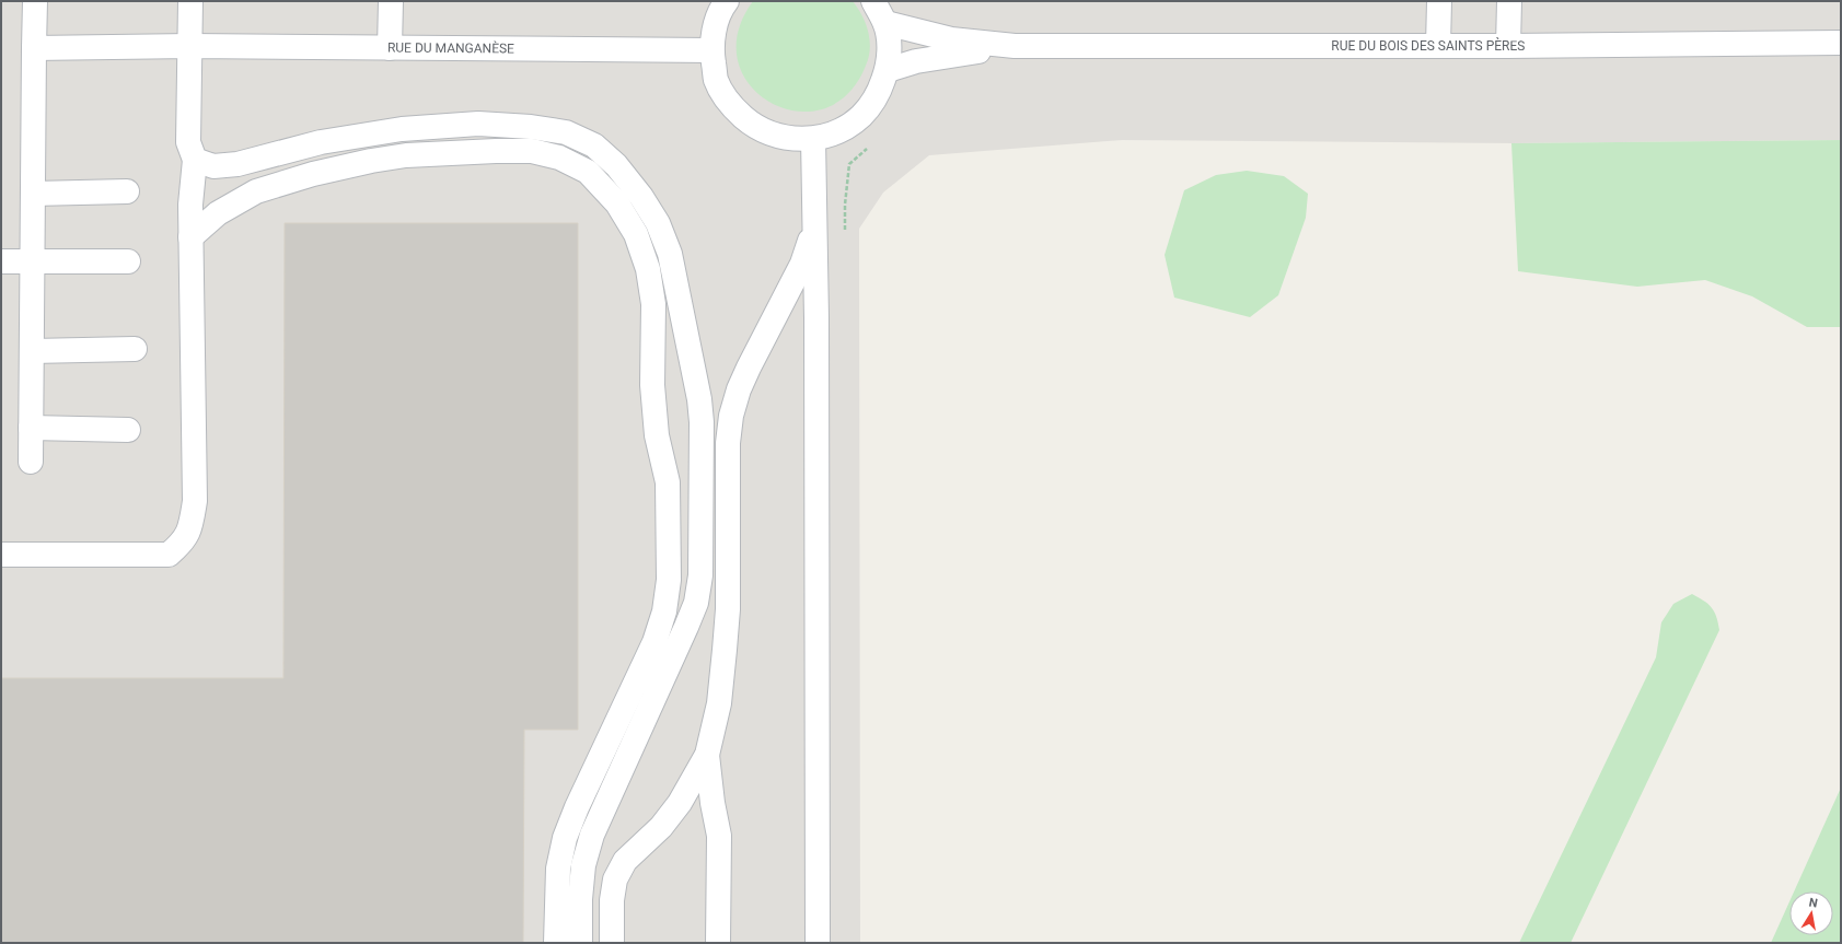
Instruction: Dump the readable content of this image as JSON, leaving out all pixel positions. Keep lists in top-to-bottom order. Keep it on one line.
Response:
{"streets":{"street":["RUE DU BOIS DES SAINTS PÈRES","RUE DU MANGANÈSE"]},"north":"top"}
